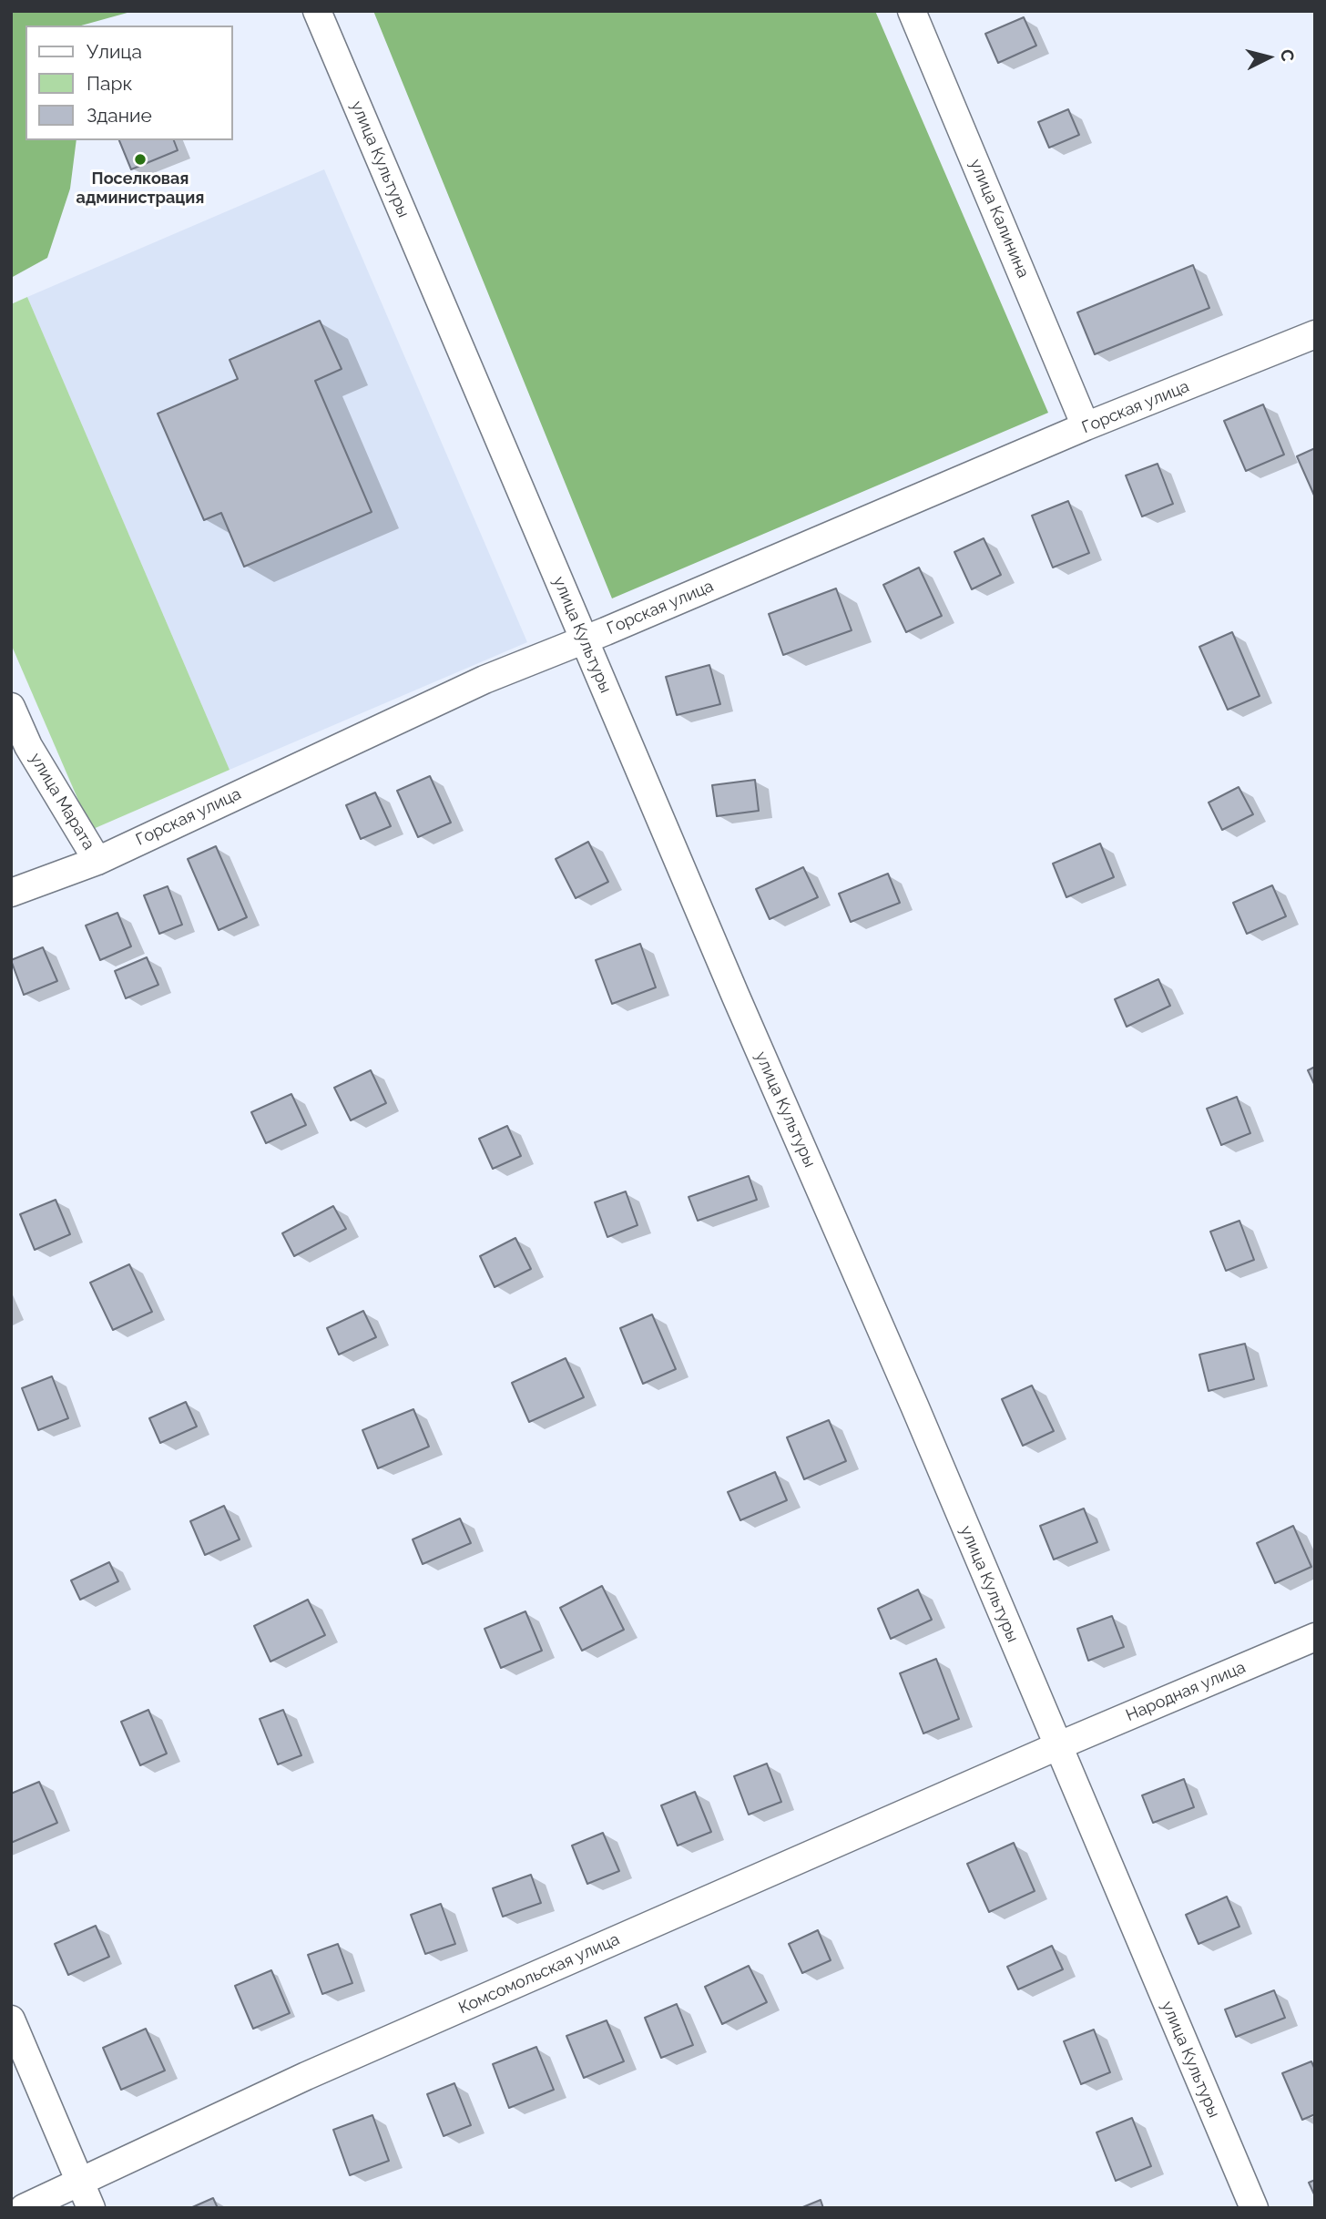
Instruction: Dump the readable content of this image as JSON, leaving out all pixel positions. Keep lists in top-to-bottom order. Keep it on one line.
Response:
{"streets":{"street":["улица Культуры","улица Калинина","Горская улица","улица Марата","Народная улица","Комсомольская улица"]},"crossings":[["улица Культуры","Горская улица"],["улица Культуры","Народная улица"],["улица Культуры","Комсомольская улица"],["улица Калинина","Горская улица"],["Горская улица","улица Марата"],["Народная улица","Комсомольская улица"]],"places":["Поселковая администрация"],"legend":["Улица","Парк","Здание"],"north":"right"}
